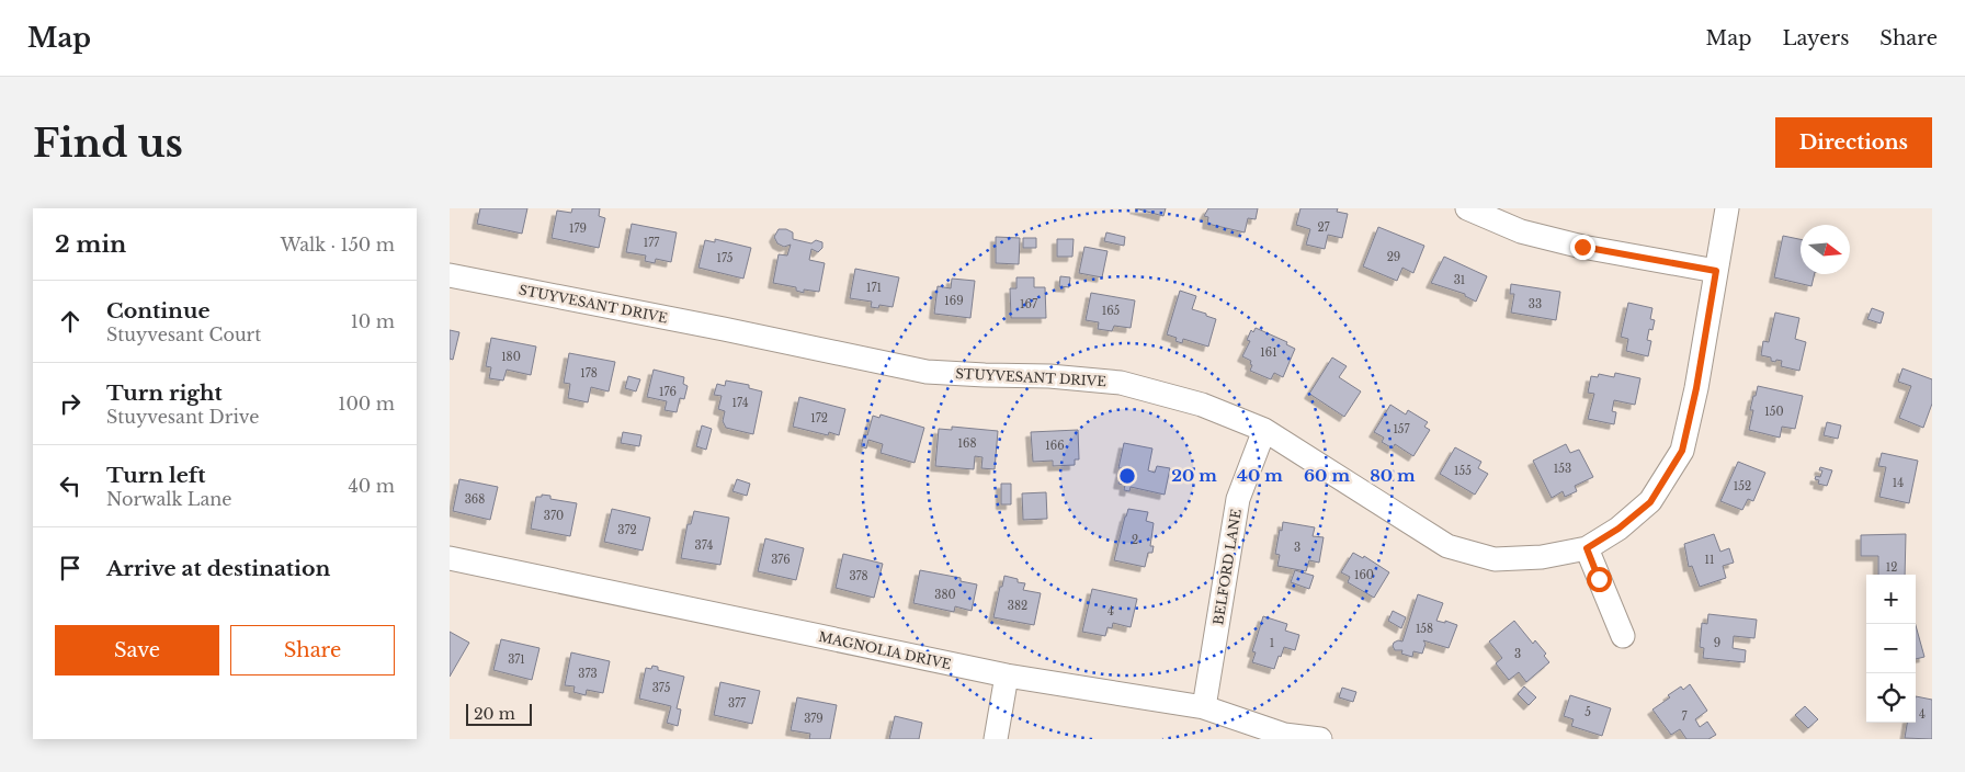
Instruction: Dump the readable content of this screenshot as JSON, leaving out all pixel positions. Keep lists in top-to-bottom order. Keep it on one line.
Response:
{"streets":{"street":["STUYVESANT DRIVE","BELFORD LANE","MAGNOLIA DRIVE"]},"crossings":[["STUYVESANT DRIVE","BELFORD LANE"],["BELFORD LANE","MAGNOLIA DRIVE"]],"house_numbers":["27","179","177","29","175","31","171","169","167","33","165","161","180","178","176","174","150","172","157","168","166","153","155","14","152","368","370","372","2","374","3","376","11","12","160","378","380","382","4","158","1","9","3","371","373","375","377","5","4","7","379"],"scale_bar":"20 m","north":"right","page":{"header":"Map","nav":["Map","Layers","Share"],"buttons":["Directions",["Save","Share"]],"title":"Find us","heading":["2 min","Walk · 150 m"],"list":[["Continue","Stuyvesant Court","10 m"],["Turn right","Stuyvesant Drive","100 m"],["Turn left","Norwalk Lane","40 m"],"Arrive at destination"],"map_buttons":["+","−"],"scale":"20 m"},"rings":["20 m","40 m","60 m","80 m"]}
